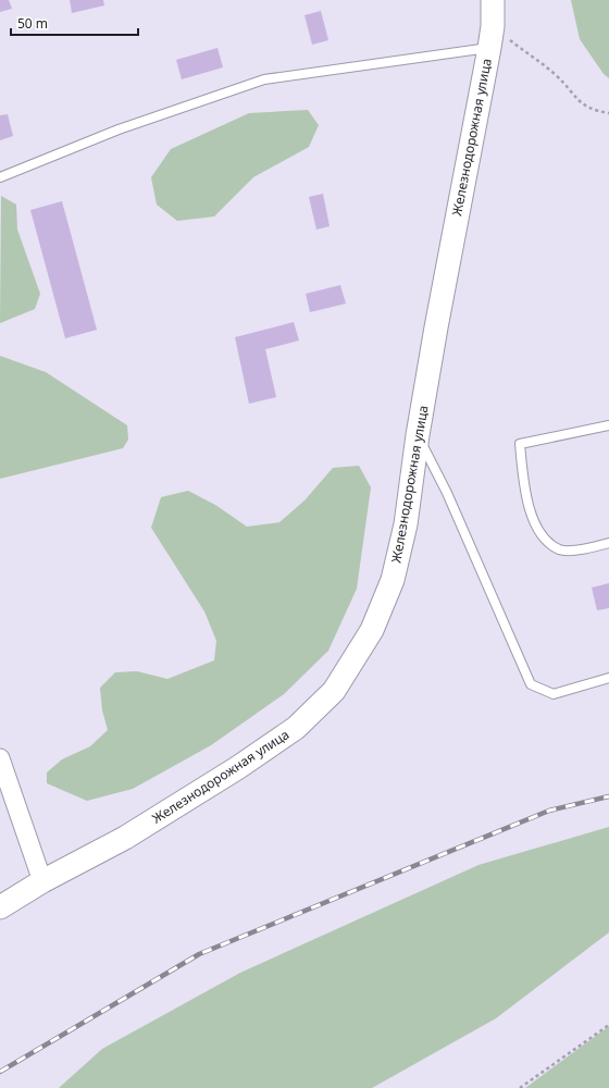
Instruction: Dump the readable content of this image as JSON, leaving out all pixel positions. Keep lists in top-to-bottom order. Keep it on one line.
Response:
{"streets":{"street":["Железнодорожная улица"]},"scale_bar":"50 m"}
